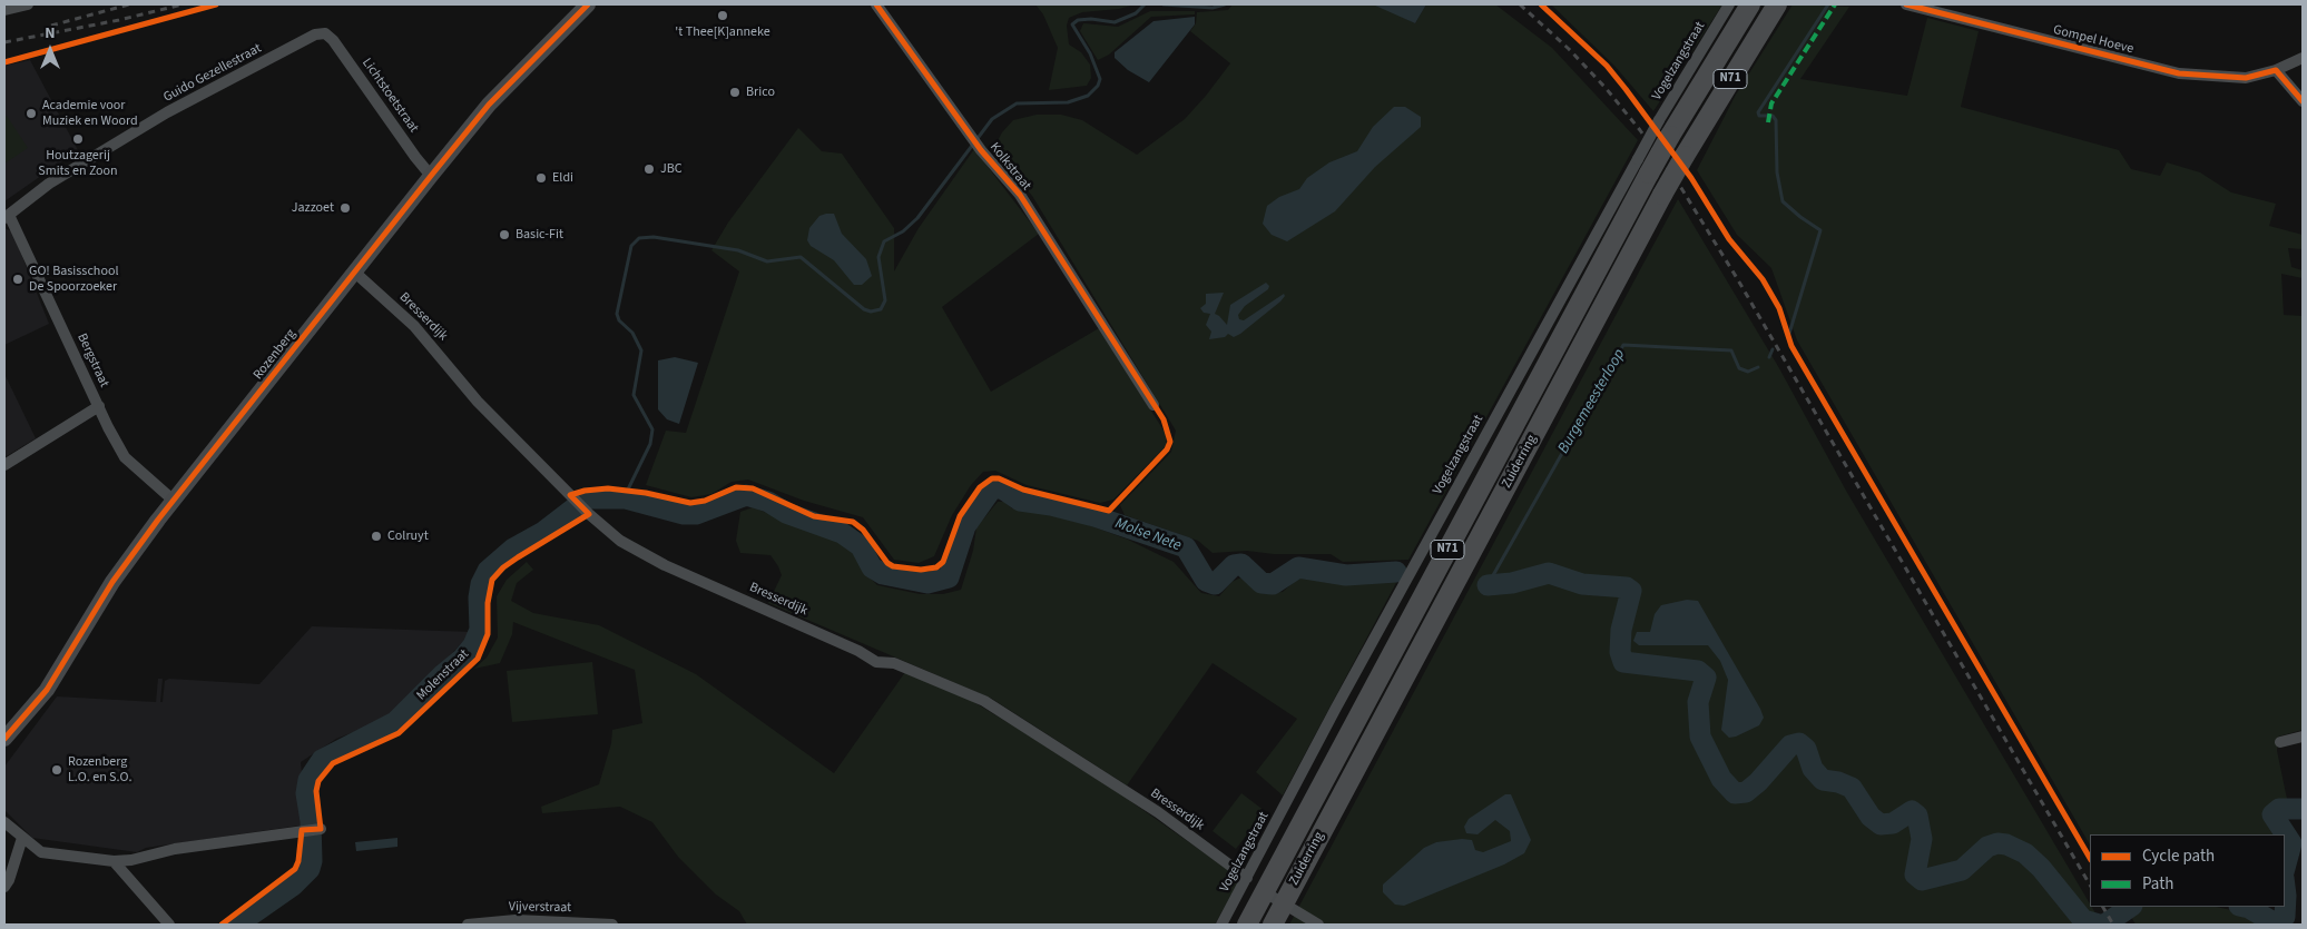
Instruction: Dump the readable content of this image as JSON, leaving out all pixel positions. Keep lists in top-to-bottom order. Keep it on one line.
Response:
{"streets":{"highway":["N71","Zuiderring"],"main road":["Rozenberg"],"street":["Gompel Hoeve","Vogelzangstraat","Guido Gezellestraat","Lichtstoetstraat","Kolkstraat","Bresserdijk","Bergstraat","Vijverstraat"],"cycle path":["Molenstraat"]},"crossings":[["Vogelzangstraat","Bresserdijk"],["Vogelzangstraat","Zuiderring"],["Guido Gezellestraat","Lichtstoetstraat"],["Guido Gezellestraat","Bergstraat"],["Lichtstoetstraat","Rozenberg"],["Bresserdijk","Rozenberg"],["Rozenberg","Bergstraat"]],"water":["Burgemeesterloop","Molse Nete"],"places":["'t Thee[K]anneke","Brico","Academie voor Muziek en Woord","Houtzagerij Smits en Zoon","JBC","Eldi","Jazzoet","Basic-Fit","GO! Basisschool De Spoorzoeker","Colruyt","Rozenberg L.O. en S.O."],"legend":["Cycle path","Path"],"north":"top"}
